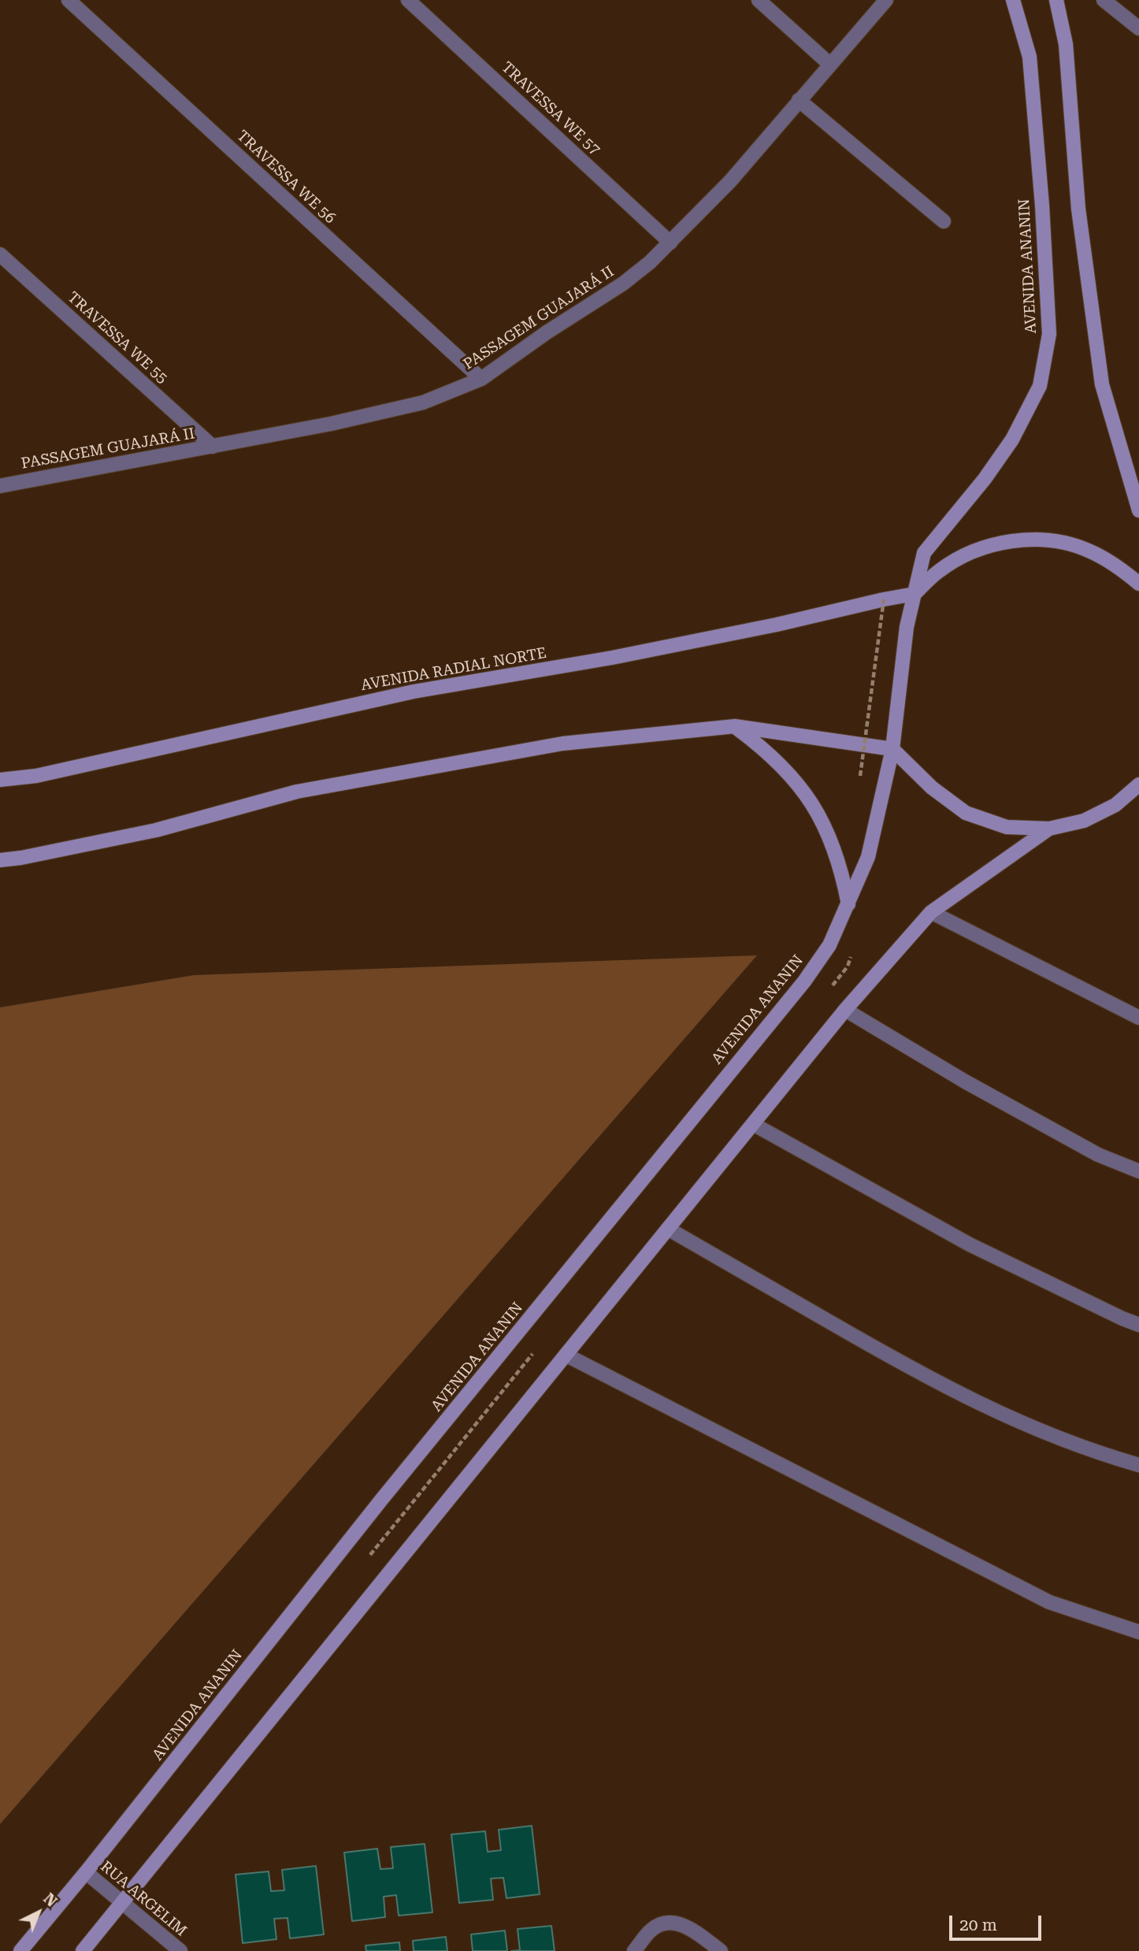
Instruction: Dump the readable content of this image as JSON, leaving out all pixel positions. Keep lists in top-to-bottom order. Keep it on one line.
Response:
{"streets":{"main road":["AVENIDA ANANIN","AVENIDA RADIAL NORTE"],"street":["TRAVESSA WE 57","TRAVESSA WE 56","PASSAGEM GUAJARÁ II","TRAVESSA WE 55","RUA ARGELIM"]},"crossings":[["TRAVESSA WE 57","PASSAGEM GUAJARÁ II"],["TRAVESSA WE 56","PASSAGEM GUAJARÁ II"],["AVENIDA ANANIN","AVENIDA RADIAL NORTE"],["AVENIDA ANANIN","RUA ARGELIM"],["PASSAGEM GUAJARÁ II","TRAVESSA WE 55"]],"scale_bar":"20 m","north":"top right"}
